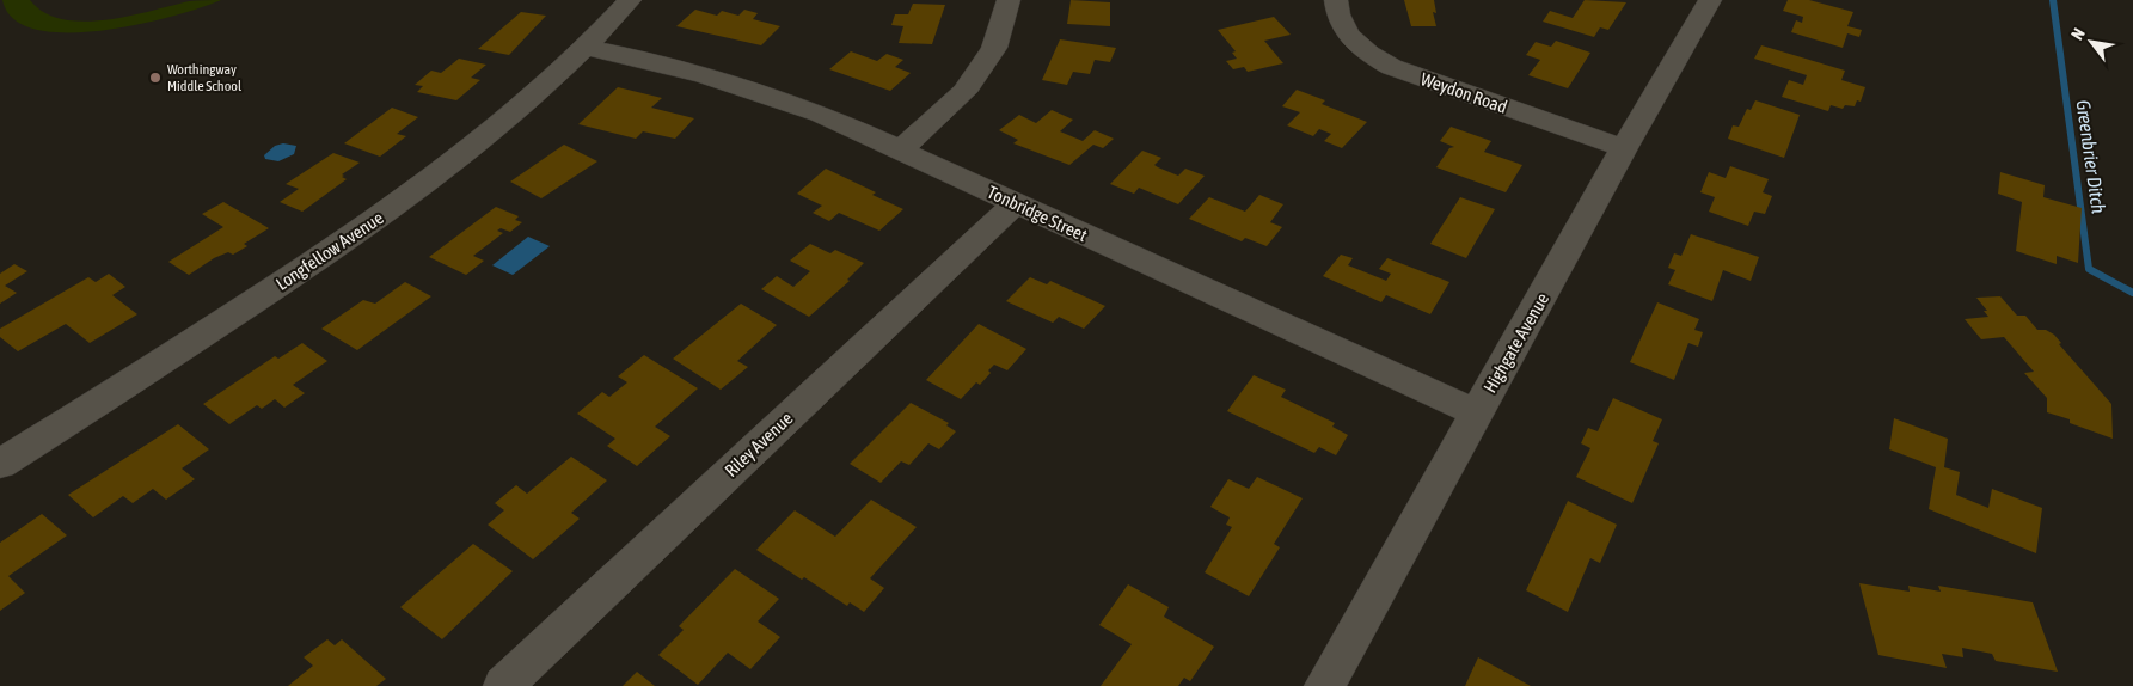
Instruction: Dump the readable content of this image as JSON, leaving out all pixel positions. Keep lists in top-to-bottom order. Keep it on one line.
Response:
{"streets":{"street":["Weydon Road","Tonbridge Street","Longfellow Avenue","Highgate Avenue","Riley Avenue"]},"crossings":[["Weydon Road","Highgate Avenue"],["Tonbridge Street","Longfellow Avenue"],["Tonbridge Street","Highgate Avenue"],["Tonbridge Street","Riley Avenue"]],"water":["Greenbrier Ditch"],"places":["Worthingway Middle School"],"north":"top left"}
